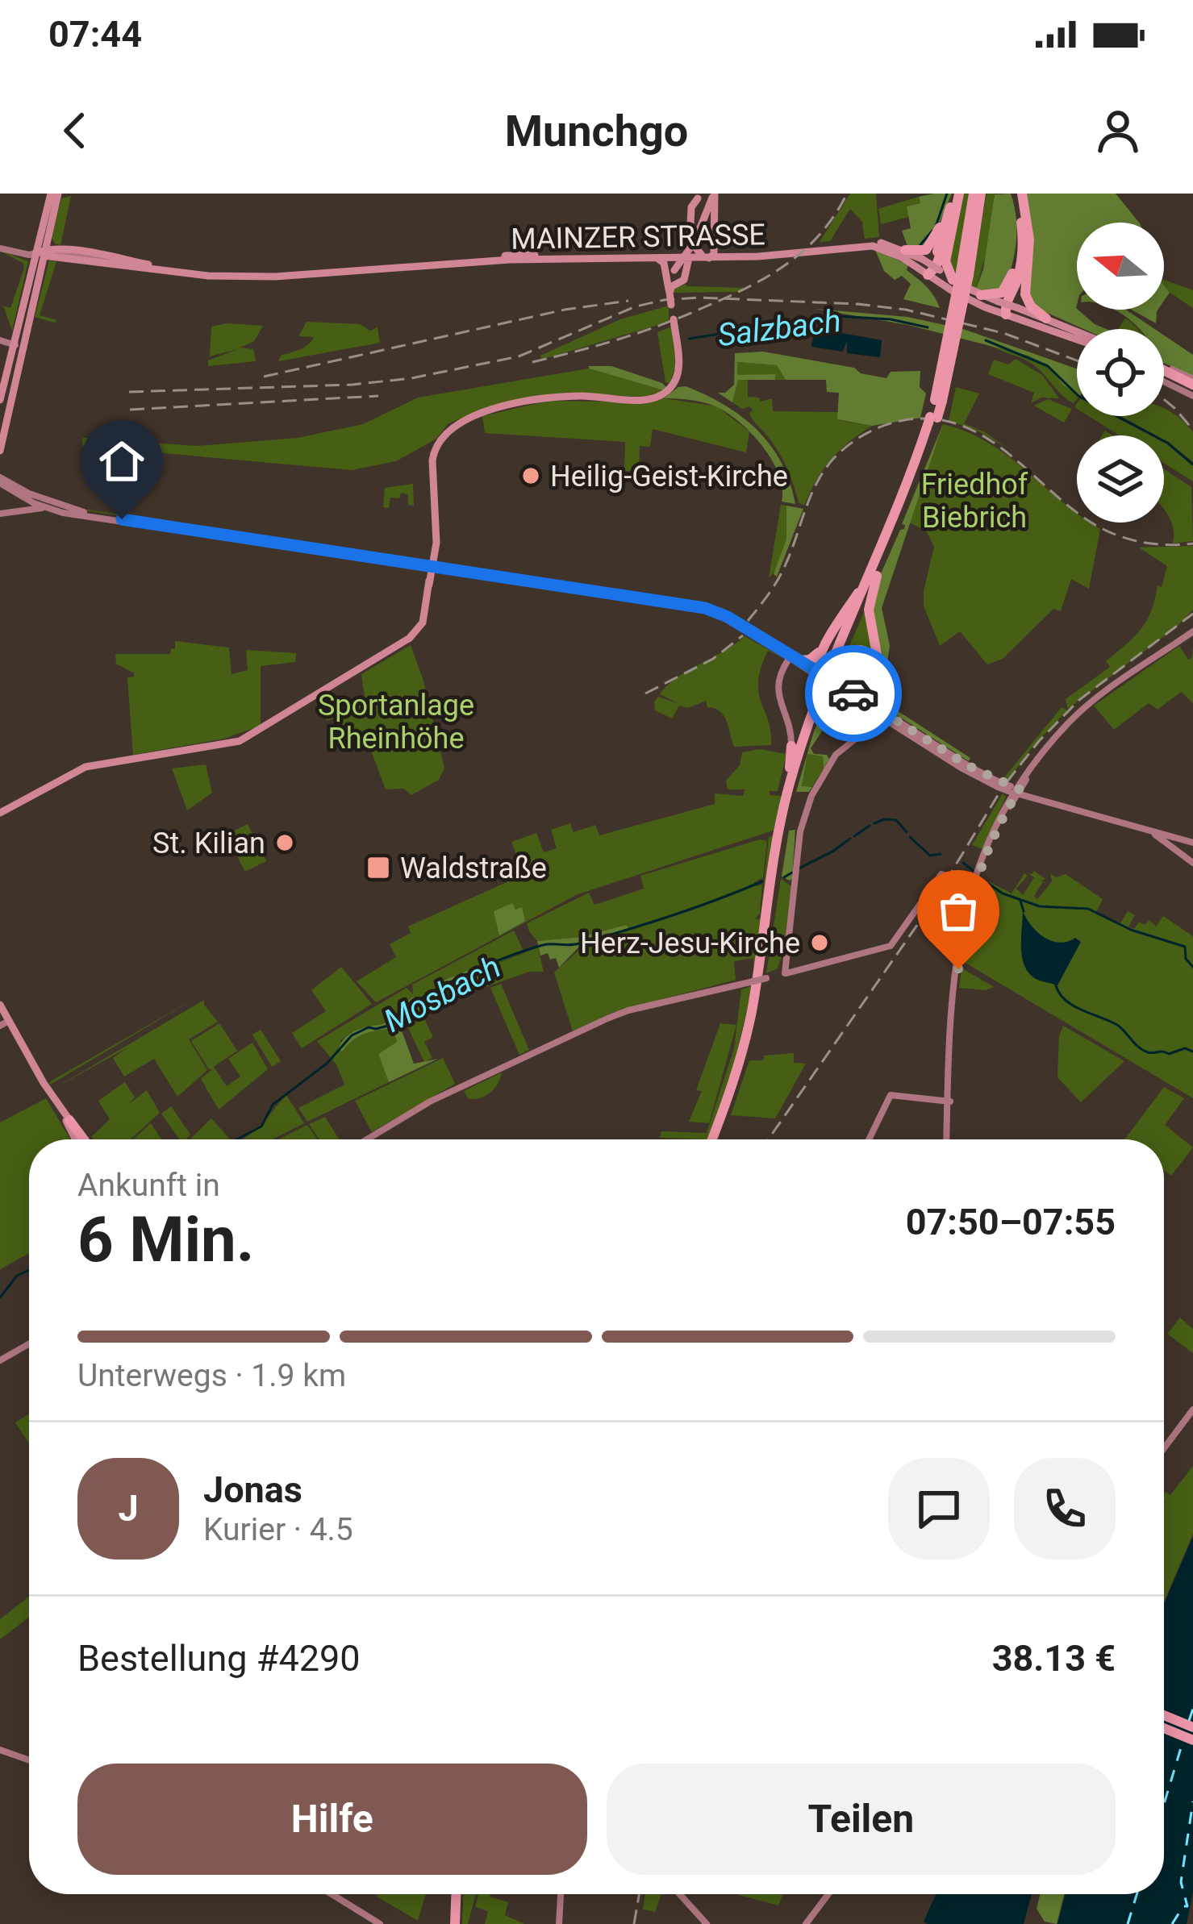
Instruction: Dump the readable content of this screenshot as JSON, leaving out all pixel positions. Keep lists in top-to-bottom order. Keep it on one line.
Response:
{"streets":{"main road":["MAINZER STRASSE"]},"water":["Salzbach","Mosbach"],"parks":["Friedhof Biebrich","Sportanlage Rheinhöhe"],"places":{"other":["Heilig-Geist-Kirche","St. Kilian","Herz-Jesu-Kirche"],"transit":["Waldstraße"]},"north":"left","page":{"status":"07:44","header":"Munchgo","heading":["6 Min.","Ankunft in","07:50–07:55"],"panel":["Jonas","Kurier · 4.5","Bestellung #4290","38.13 €"],"bar":"Unterwegs · 1.9 km","round":"J","buttons":["Hilfe","Teilen"]}}
